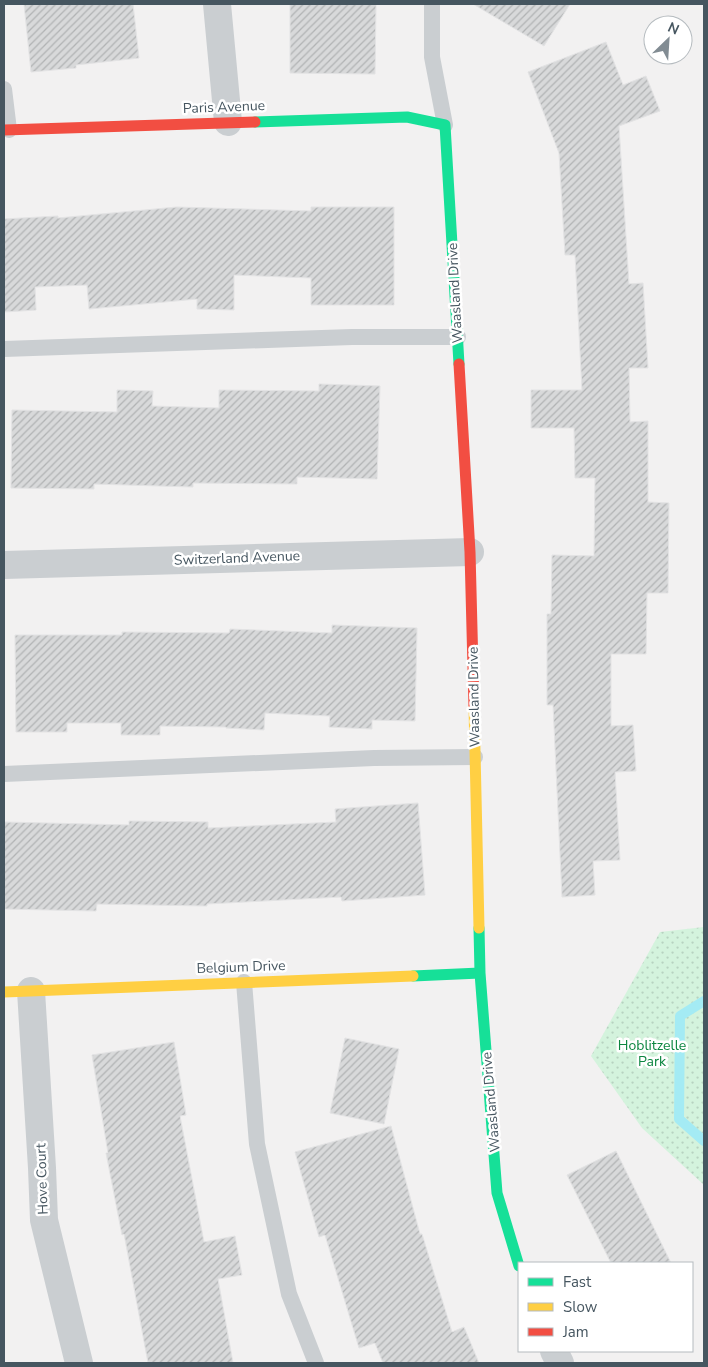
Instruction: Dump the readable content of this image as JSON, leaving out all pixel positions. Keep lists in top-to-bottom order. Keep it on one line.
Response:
{"streets":{"street":["Paris Avenue","Waasland Drive","Switzerland Avenue","Belgium Drive","Hove Court"]},"crossings":[["Paris Avenue","Waasland Drive"],["Waasland Drive","Switzerland Avenue"],["Waasland Drive","Belgium Drive"],["Belgium Drive","Hove Court"]],"parks":["Hoblitzelle Park"],"legend":["Fast","Slow","Jam"],"north":"top right"}
